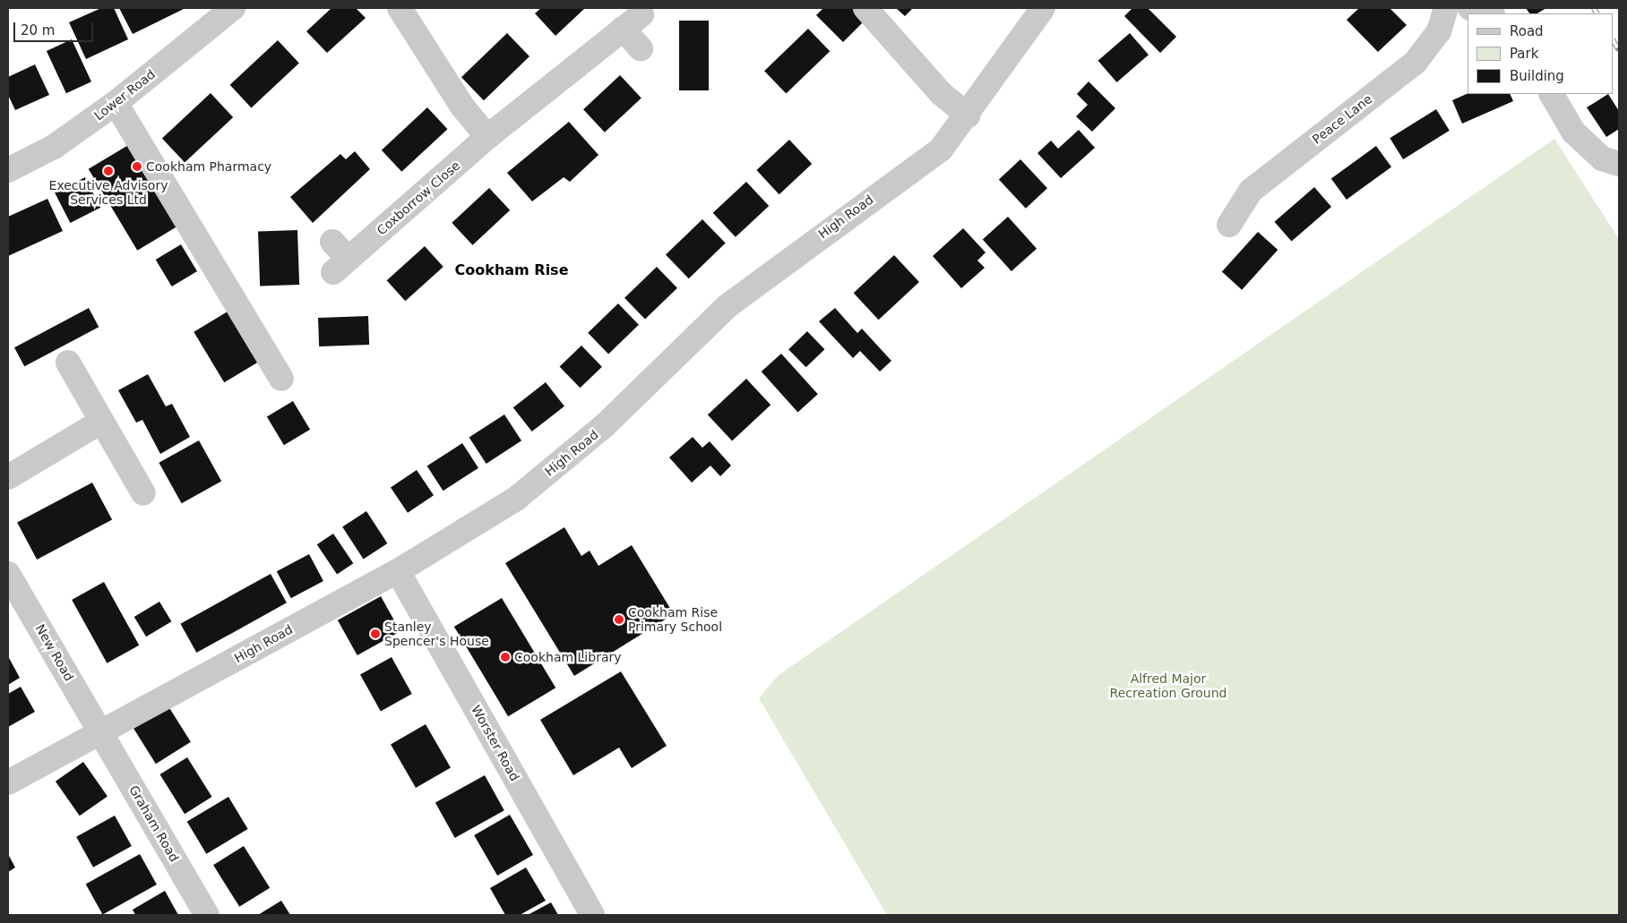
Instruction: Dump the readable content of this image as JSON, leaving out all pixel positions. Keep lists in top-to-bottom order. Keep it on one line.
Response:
{"streets":{"street":["Lower Road","Peace Lane","Coxborrow Close","High Road","New Road","Worster Road","Graham Road"]},"crossings":[["High Road","New Road"],["High Road","Worster Road"],["High Road","Graham Road"],["New Road","Graham Road"]],"districts":["Cookham Rise"],"parks":["Alfred Major Recreation Ground"],"places":["Cookham Pharmacy","Executive Advisory Services Ltd","Cookham Rise Primary School","Stanley Spencer's House","Cookham Library"],"legend":["Road","Park","Building"],"scale_bar":"20 m"}
